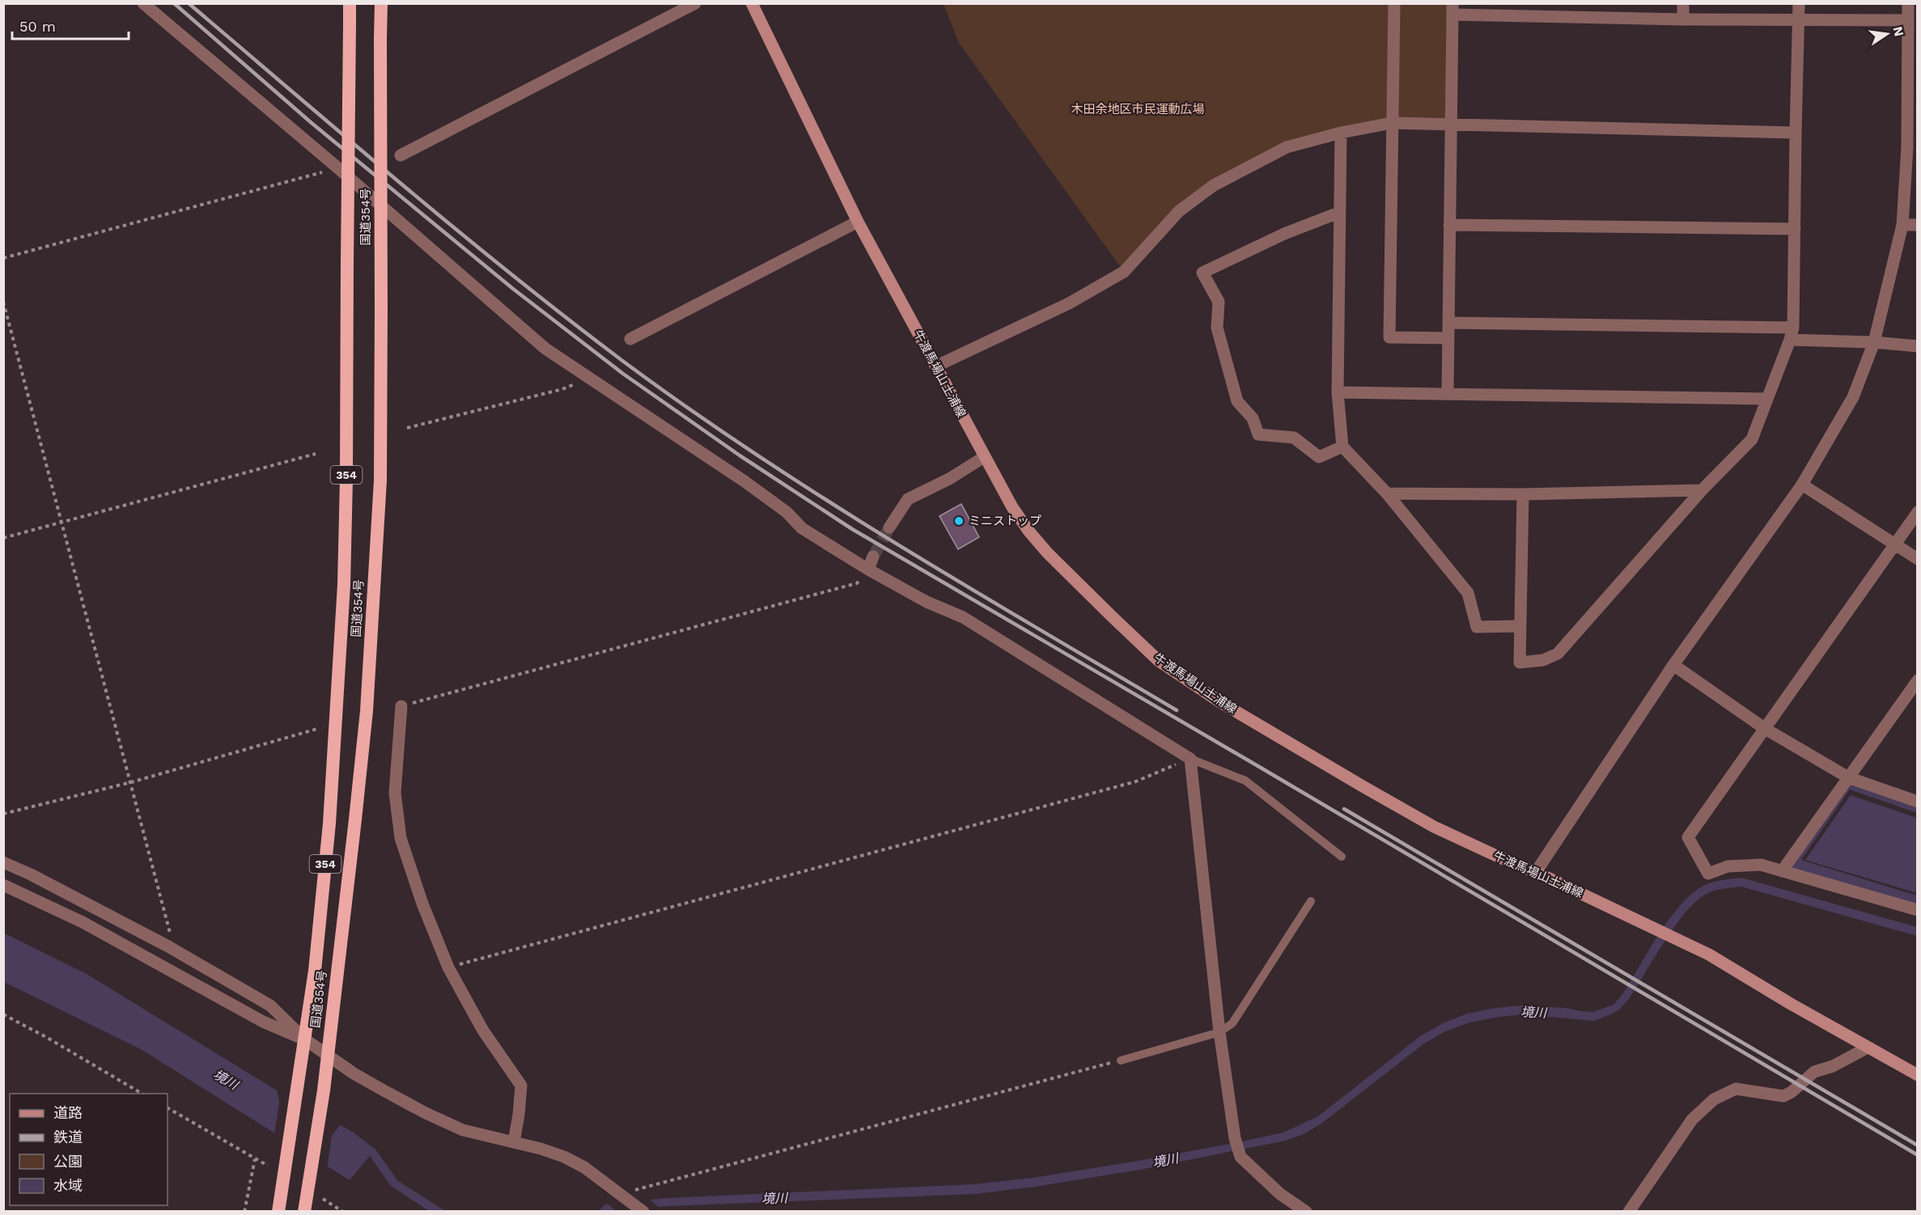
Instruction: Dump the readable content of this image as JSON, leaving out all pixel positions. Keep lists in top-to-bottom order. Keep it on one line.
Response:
{"streets":{"highway":["国道354号","354"],"main road":["牛渡馬場山土浦線"]},"water":["境川"],"parks":["木田余地区市民運動広場"],"places":["ミニストップ"],"legend":["道路","鉄道","公園","水域"],"scale_bar":"50 m","north":"right"}
